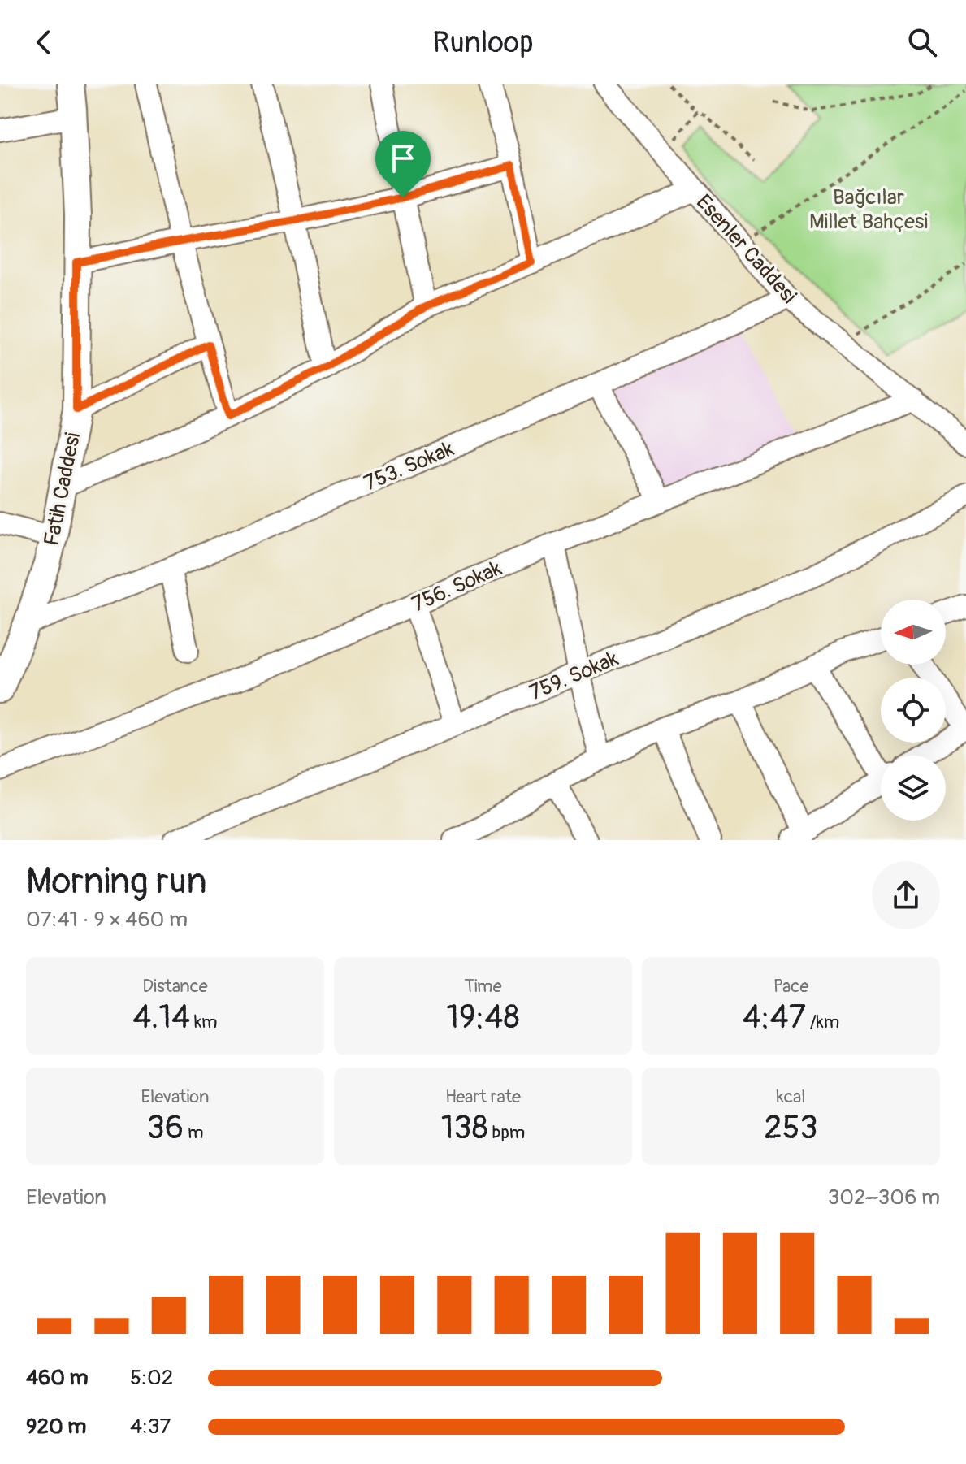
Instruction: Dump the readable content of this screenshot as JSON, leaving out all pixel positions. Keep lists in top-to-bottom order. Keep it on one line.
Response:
{"streets":{"main road":["Fatih Caddesi"],"street":["Esenler Caddesi","753. Sokak","756. Sokak","759. Sokak"]},"crossings":[["Esenler Caddesi","753. Sokak"],["Esenler Caddesi","756. Sokak"],["753. Sokak","Fatih Caddesi"]],"parks":["Bağcılar Millet Bahçesi"],"north":"left","page":{"header":"Runloop","heading":["Morning run","07:41 · 9 × 460 m"],"stats":[["Distance","4.14 km"],["Time","19:48"],["Pace","4:47 /km"],["Elevation","36 m"],["Heart rate","138 bpm"],["kcal","253"]],"chart":["Elevation","302–306 m"],"list":[{"name":"460 m","note":"5:02"},{"name":"920 m","note":"4:37"}]}}
